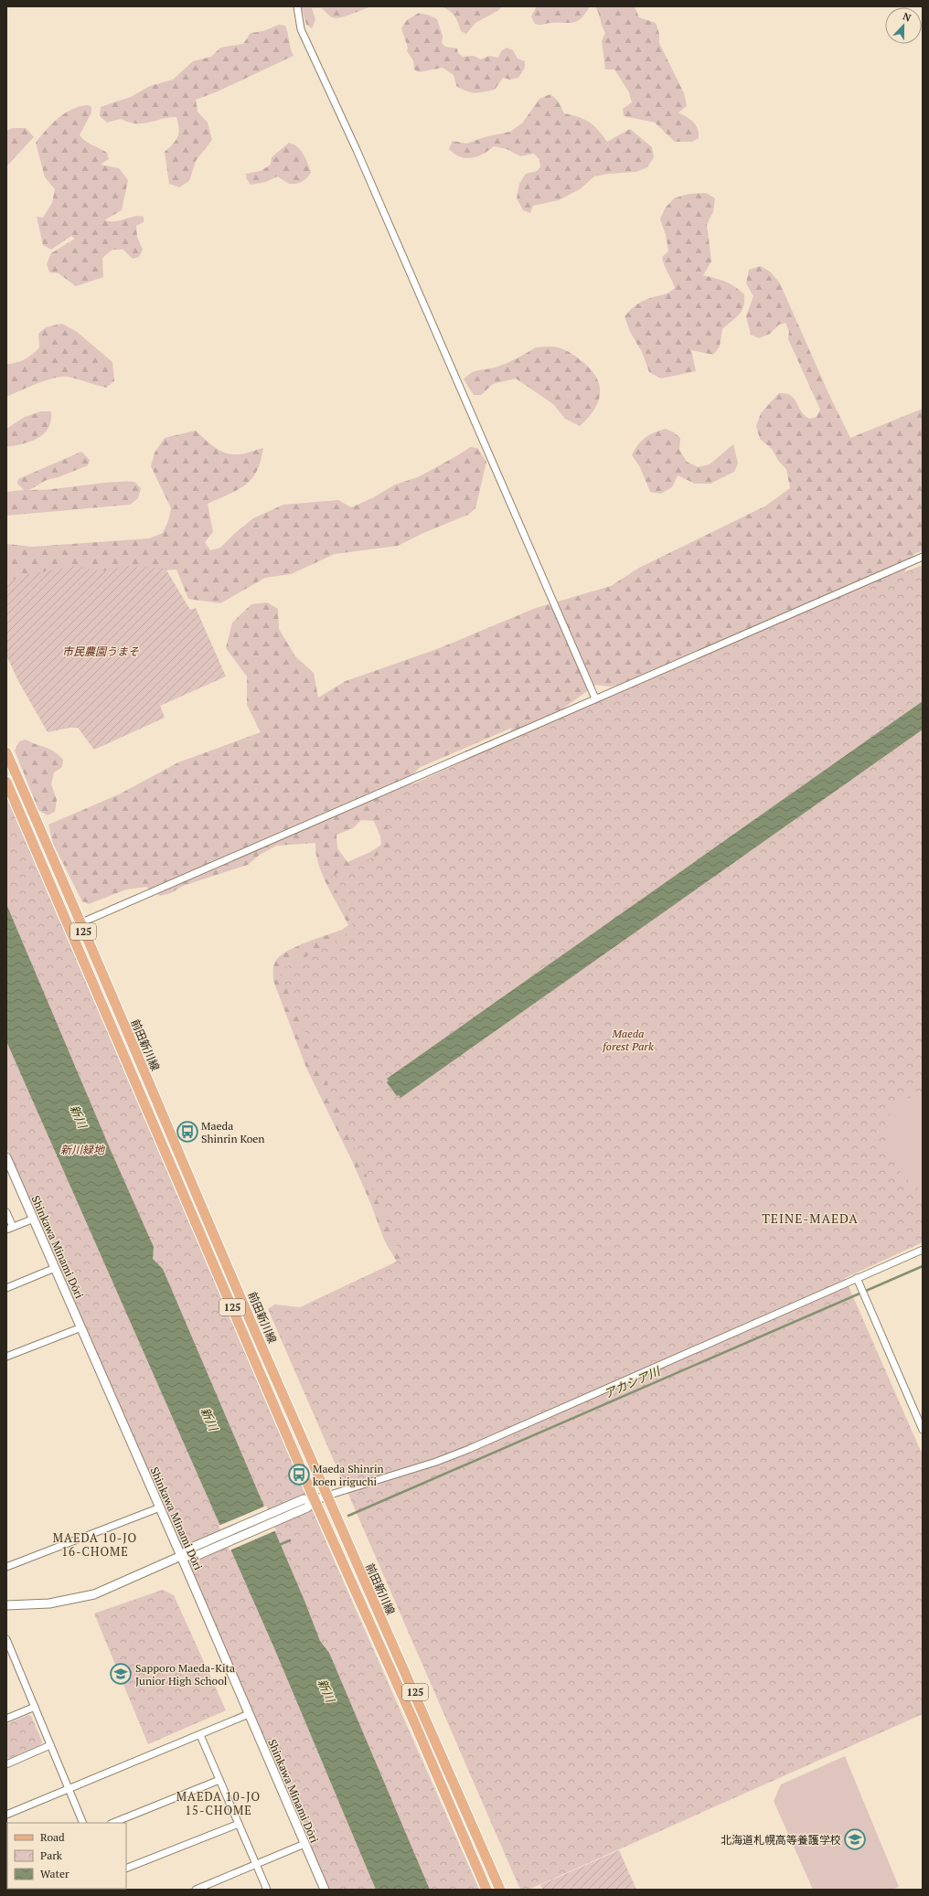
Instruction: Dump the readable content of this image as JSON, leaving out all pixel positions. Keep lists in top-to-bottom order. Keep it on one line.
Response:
{"streets":{"main road":["125","前田新川線"],"street":["Shinkawa Minami Dōri"]},"districts":["TEINE-MAEDA","MAEDA 10-JO 16-CHOME","MAEDA 10-JO 15-CHOME"],"water":["新川","アカシア川"],"parks":["市民農園うまそ","Maeda forest Park","新川緑地"],"places":{"bus stop":["Maeda Shinrin Koen","Maeda Shinrin koen iriguchi"],"school or university":["Sapporo Maeda-Kita Junior High School","北海道札幌高等養護学校"]},"legend":["Road","Park","Water"],"north":"top"}
